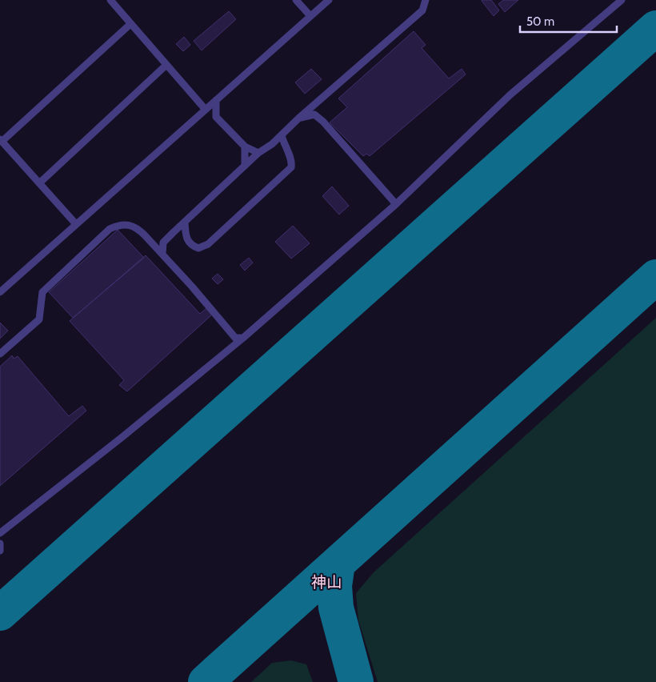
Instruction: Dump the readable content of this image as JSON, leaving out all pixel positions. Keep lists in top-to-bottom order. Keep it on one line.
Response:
{"districts":["神山"],"scale_bar":"50 m"}
